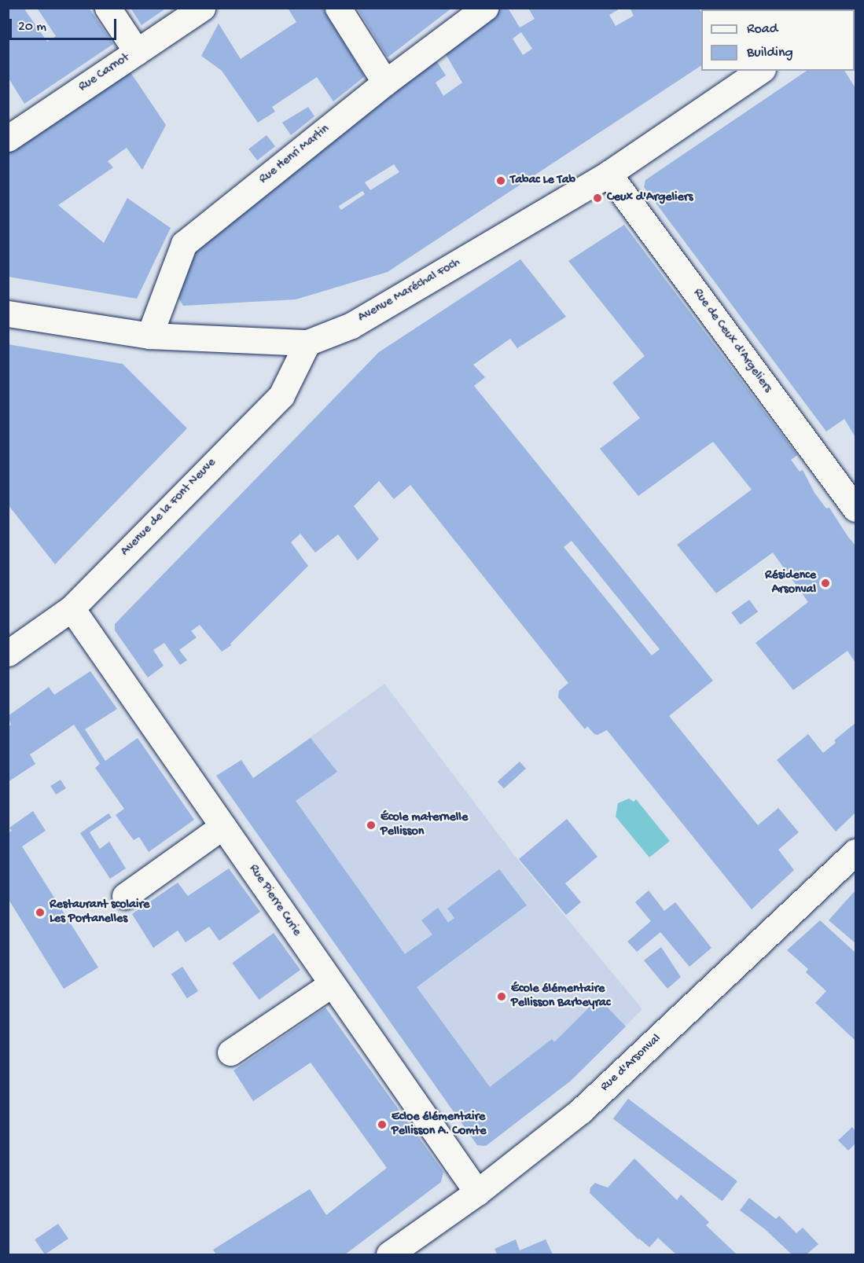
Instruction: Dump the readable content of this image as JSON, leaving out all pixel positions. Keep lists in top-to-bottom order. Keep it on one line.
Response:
{"streets":{"street":["Rue Carnot","Rue Henri Martin","Avenue Maréchal Foch","Rue de Ceux d'Argeliers","Avenue de la Font Neuve","Rue Pierre Curie","Rue d'Arsonval"]},"crossings":[["Rue Henri Martin","Avenue Maréchal Foch"],["Avenue Maréchal Foch","Rue de Ceux d'Argeliers"],["Avenue Maréchal Foch","Avenue de la Font Neuve"],["Avenue de la Font Neuve","Rue Pierre Curie"],["Rue Pierre Curie","Rue d'Arsonval"]],"places":["Tabac Le Tab","Ceux d'Argeliers","Résidence Arsonval","École maternelle Pellisson","Restaurant scolaire Les Portanelles","École élémentaire Pellisson Barbeyrac","Ecloe élémentaire Pellisson A. Comte"],"legend":["Road","Building"],"scale_bar":"20 m"}
